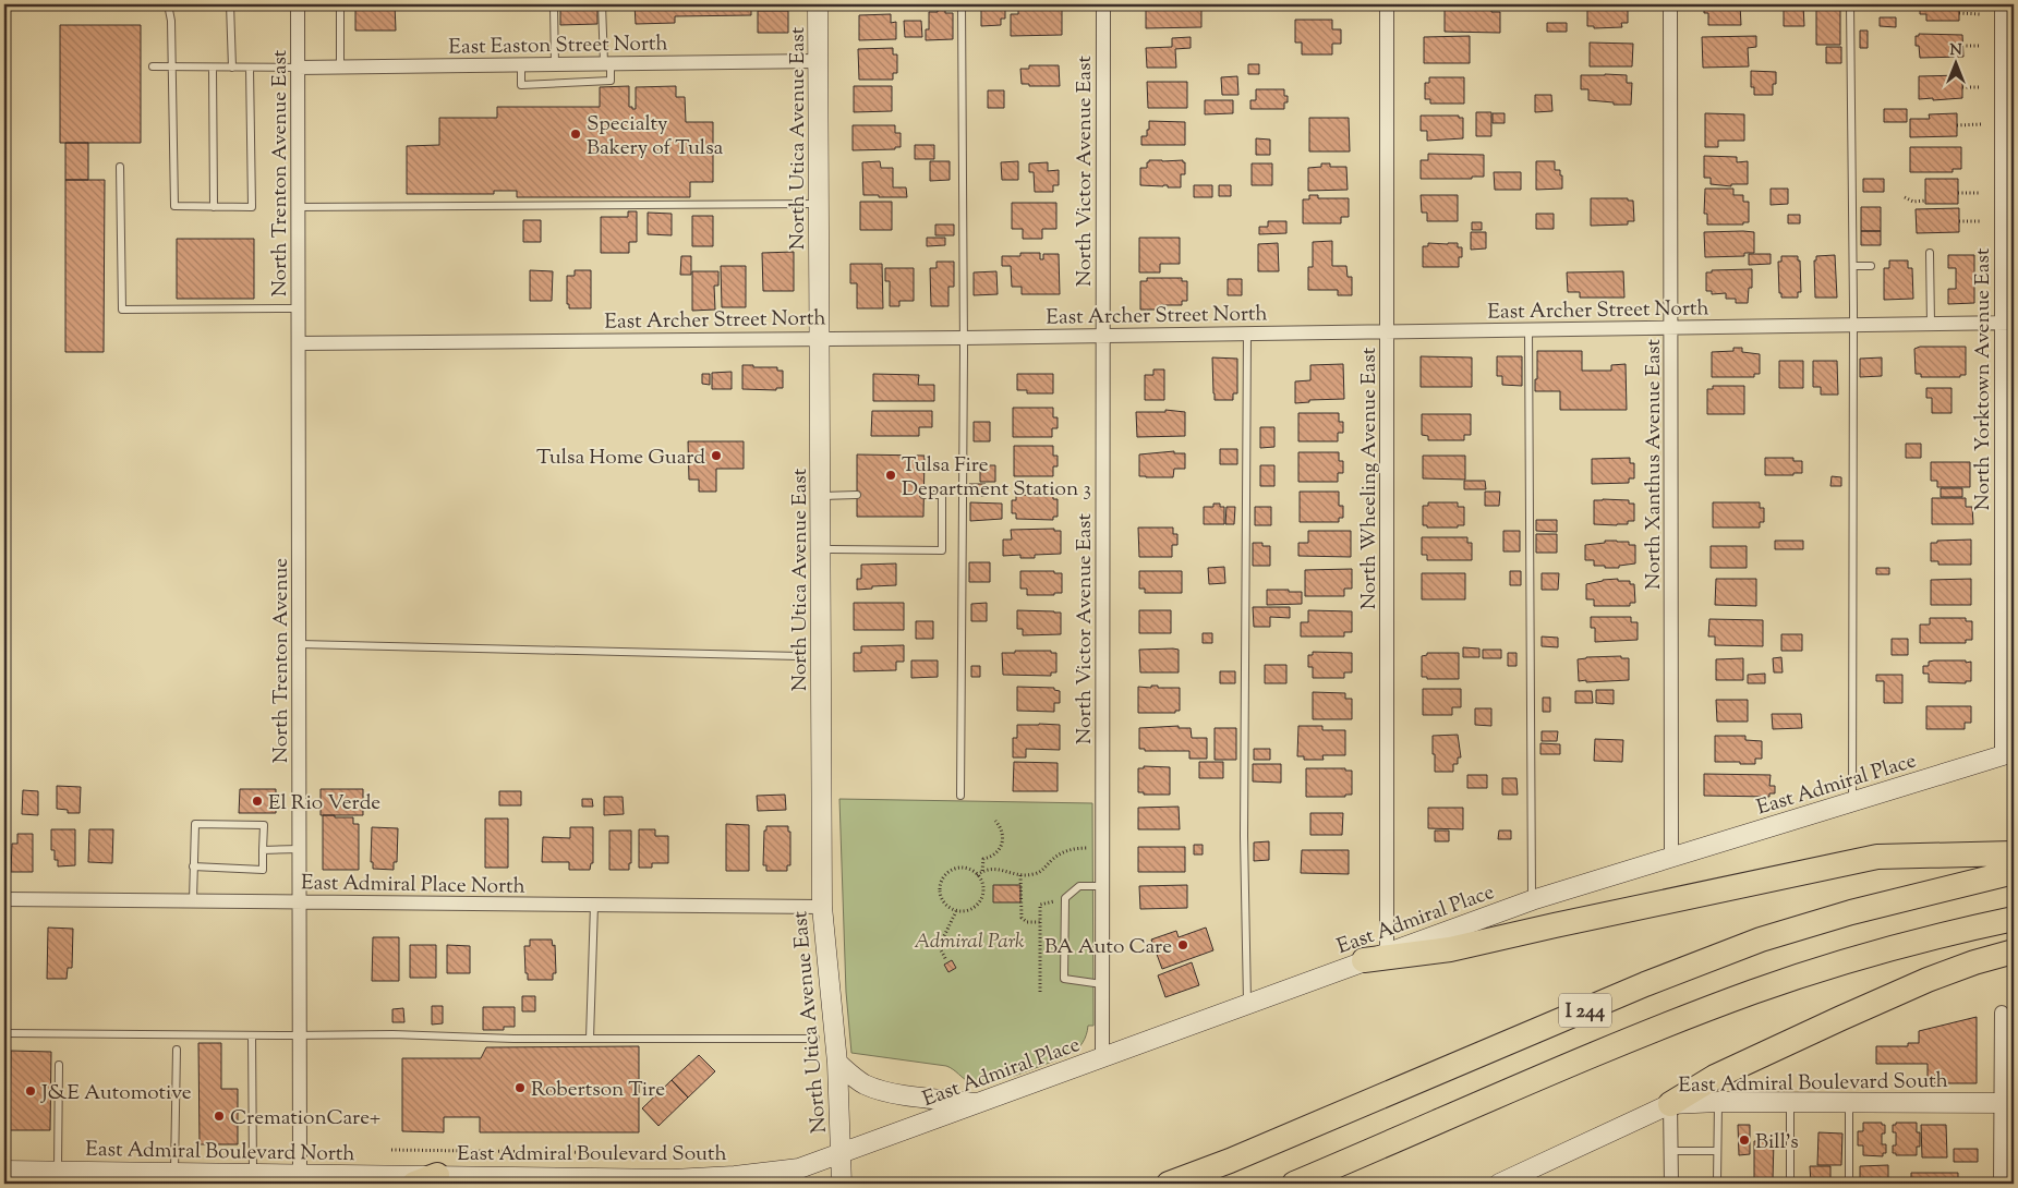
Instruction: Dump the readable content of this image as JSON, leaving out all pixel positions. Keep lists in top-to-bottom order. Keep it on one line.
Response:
{"streets":{"highway":["I 244"],"main road":["North Utica Avenue East","East Admiral Place","East Admiral Boulevard South","East Admiral Boulevard North"],"street":["East Easton Street North","North Victor Avenue East","North Trenton Avenue East","East Archer Street North","North Yorktown Avenue East","North Xanthus Avenue East","North Wheeling Avenue East","North Trenton Avenue","East Admiral Place North"]},"crossings":[["East Easton Street North","North Utica Avenue East"],["East Easton Street North","North Trenton Avenue East"],["North Utica Avenue East","East Archer Street North"],["North Utica Avenue East","East Admiral Place"],["North Utica Avenue East","East Admiral Place North"],["North Utica Avenue East","East Admiral Boulevard South"],["North Victor Avenue East","East Archer Street North"],["North Victor Avenue East","East Admiral Place"],["North Trenton Avenue East","East Archer Street North"],["North Trenton Avenue East","North Trenton Avenue"],["East Archer Street North","North Yorktown Avenue East"],["East Archer Street North","North Xanthus Avenue East"],["East Archer Street North","North Wheeling Avenue East"],["East Archer Street North","North Trenton Avenue"],["North Yorktown Avenue East","East Admiral Place"],["North Xanthus Avenue East","East Admiral Place"],["North Wheeling Avenue East","East Admiral Place"],["North Trenton Avenue","East Admiral Place North"],["North Trenton Avenue","East Admiral Boulevard North"],["East Admiral Place","East Admiral Boulevard South"],["East Admiral Boulevard South","East Admiral Boulevard North"]],"parks":["Admiral Park"],"places":["Specialty Bakery of Tulsa","Tulsa Home Guard","Tulsa Fire Department Station 3","El Rio Verde","BA Auto Care","Robertson Tire","J&E Automotive","CremationCare+","Bill's"],"north":"top"}
